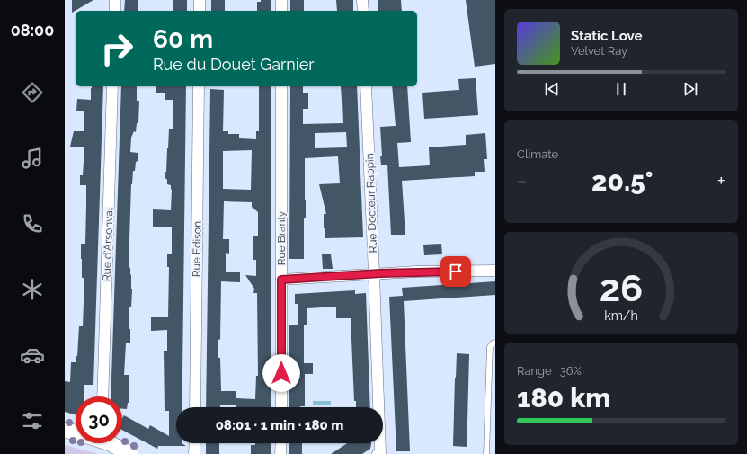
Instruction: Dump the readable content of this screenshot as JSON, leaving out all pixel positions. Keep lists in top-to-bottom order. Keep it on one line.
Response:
{"streets":{"street":["Rue Docteur Rappin","Rue Branly","Rue d'Arsonval","Rue Édison"]},"page":{"tabs":"08:00","turn":["60 m","Rue du Douet Garnier"],"song":["Static Love","Velvet Ray"],"tile":["Climate",["Range · 36%","180 km"]],"heat":["−","20.5°","+"],"limit":"30","trip":"08:01 · 1 min · 180 m","gauge":["26","km/h"]}}
